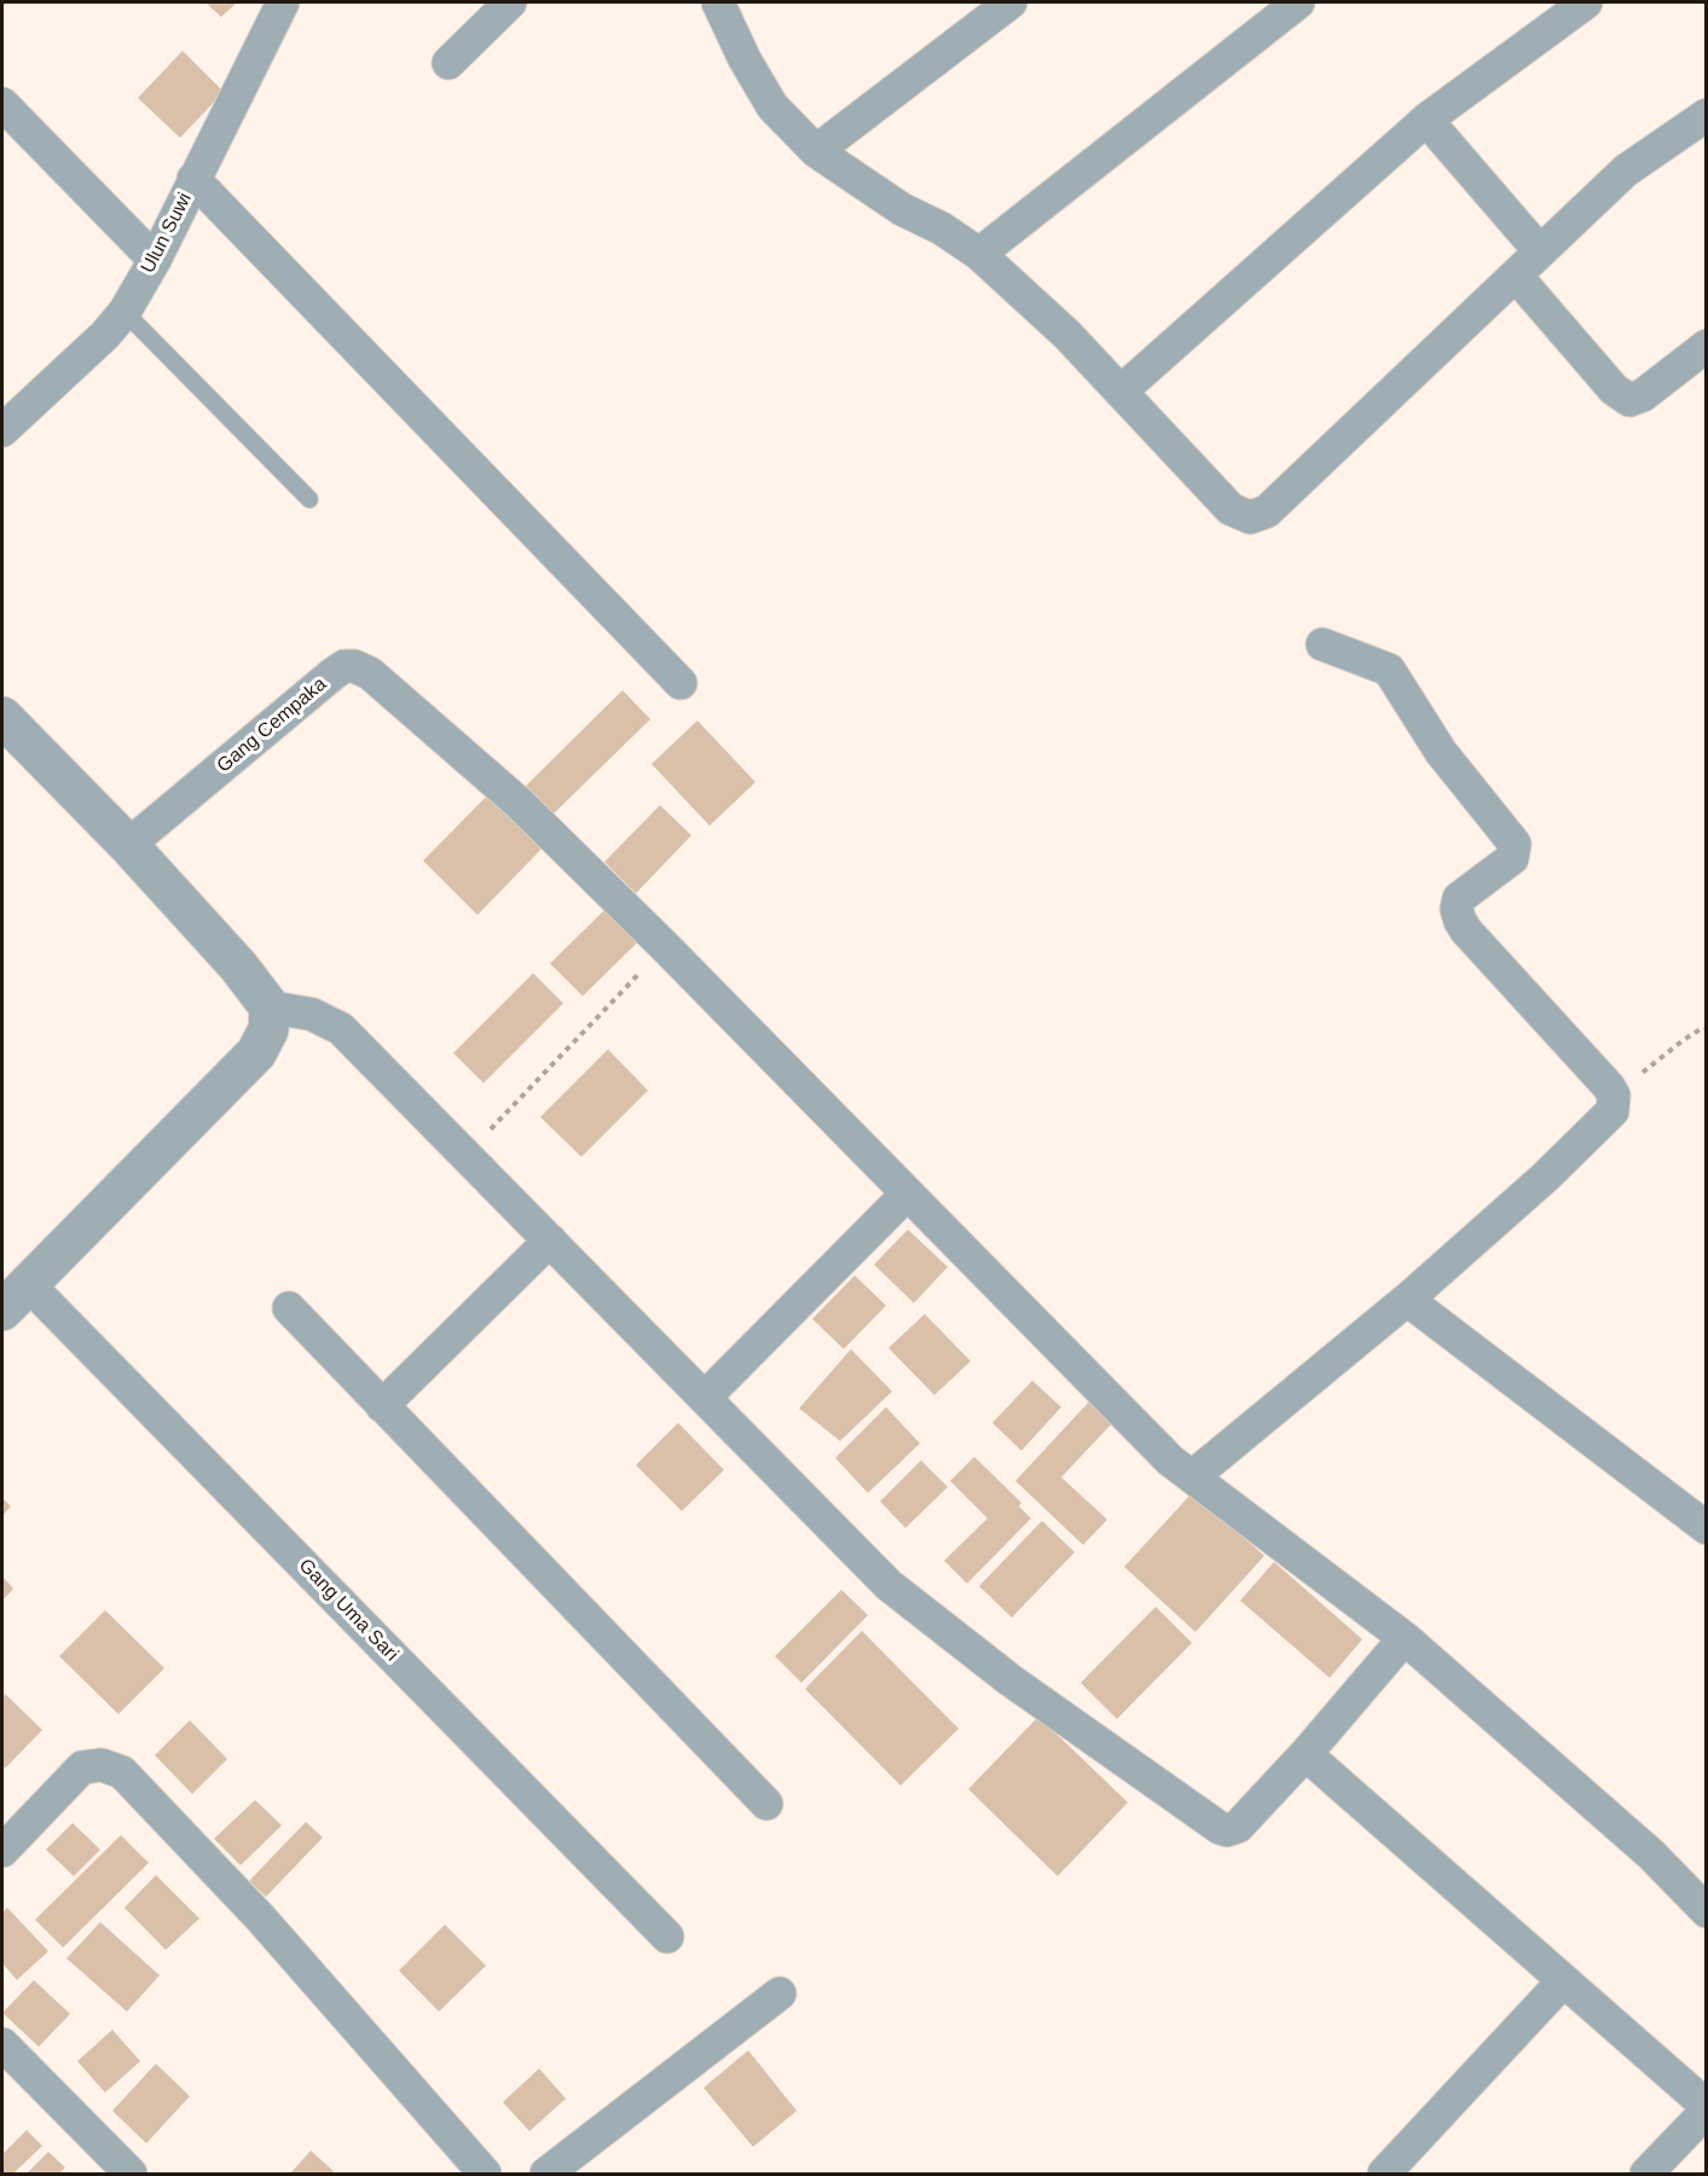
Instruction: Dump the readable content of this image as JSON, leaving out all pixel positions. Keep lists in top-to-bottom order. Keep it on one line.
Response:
{"streets":{"street":["Ulun Suwi","Gang Cempaka","Gang Uma Sari"]}}
